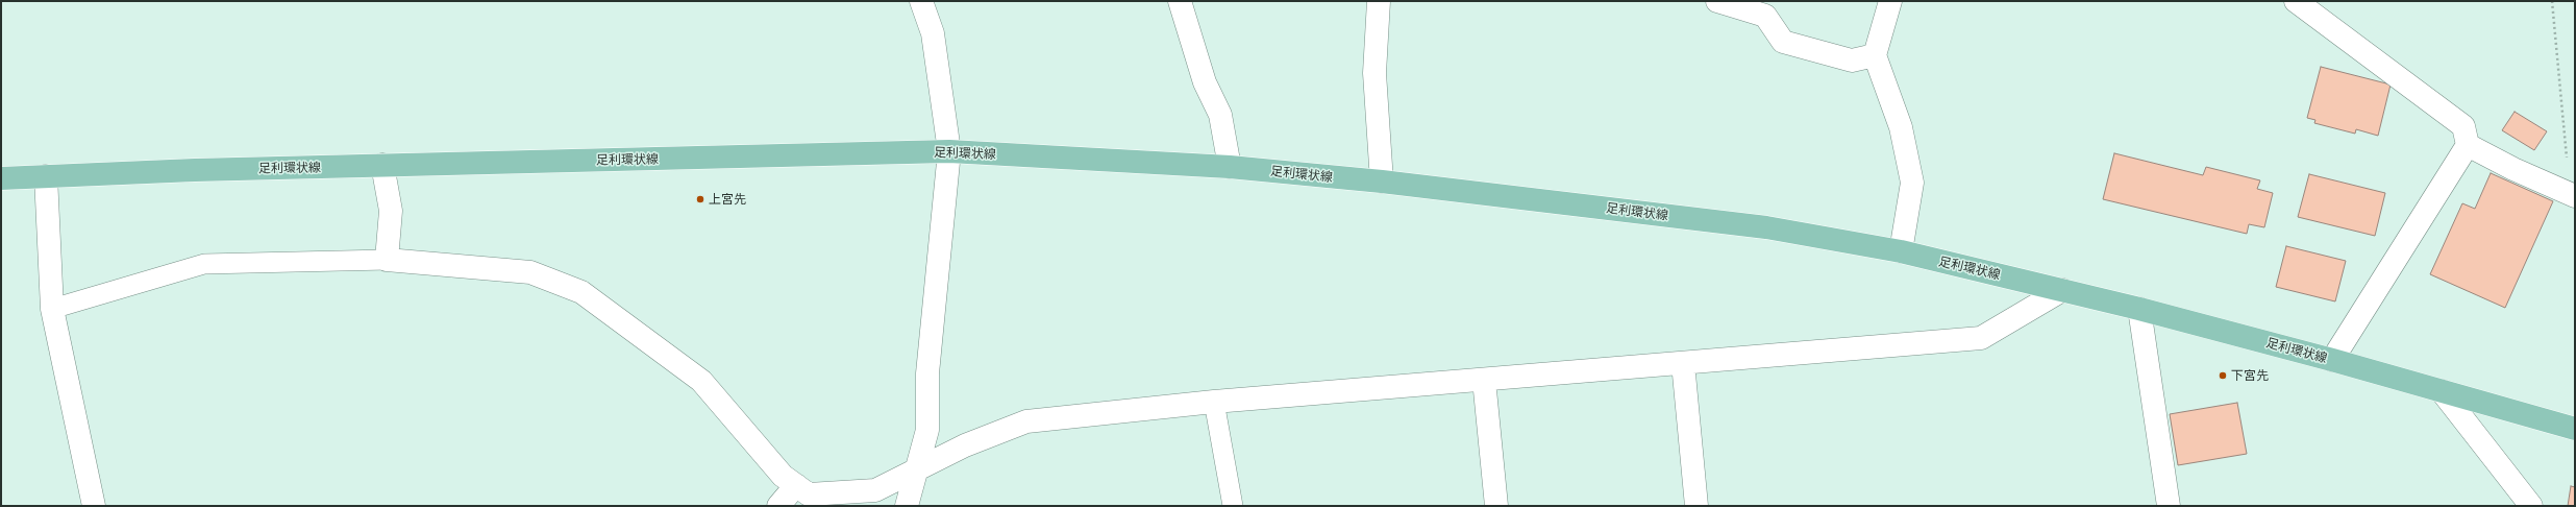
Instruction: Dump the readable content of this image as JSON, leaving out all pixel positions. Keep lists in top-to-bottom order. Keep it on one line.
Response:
{"streets":{"main road":["足利環状線"]},"places":["上宮先","下宮先"]}
